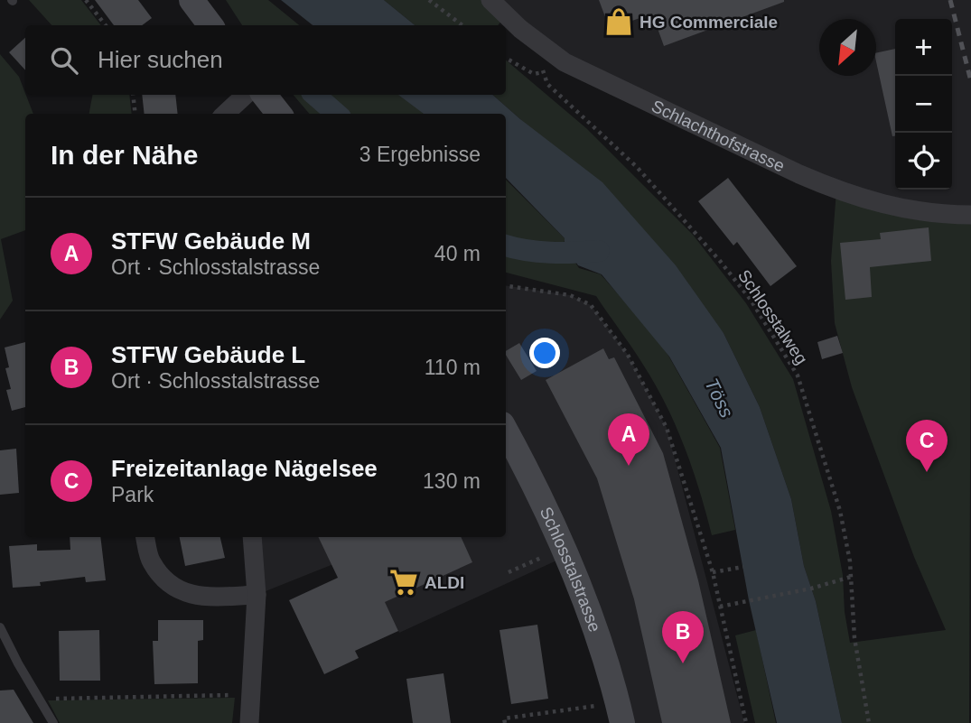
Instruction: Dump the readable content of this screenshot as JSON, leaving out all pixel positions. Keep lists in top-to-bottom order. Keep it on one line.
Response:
{"streets":{"main road":["Schlosstalstrasse"],"street":["Schlachthofstrasse"],"path":["Schlosstalweg"]},"water":["Töss"],"places":{"shop":["HG Commerciale"],"supermarket":["ALDI"]},"north":"bottom left","page":{"map_buttons":["+","−"],"search":"Hier suchen","heading":["In der Nähe","3 Ergebnisse"],"list":[{"mark":"A","name":"STFW Gebäude M","note":"Ort · Schlosstalstrasse","value":"40 m"},{"mark":"B","name":"STFW Gebäude L","note":"Ort · Schlosstalstrasse","value":"110 m"},{"mark":"C","name":"Freizeitanlage Nägelsee","note":"Park","value":"130 m"}],"pins":["A","C","B"]}}
